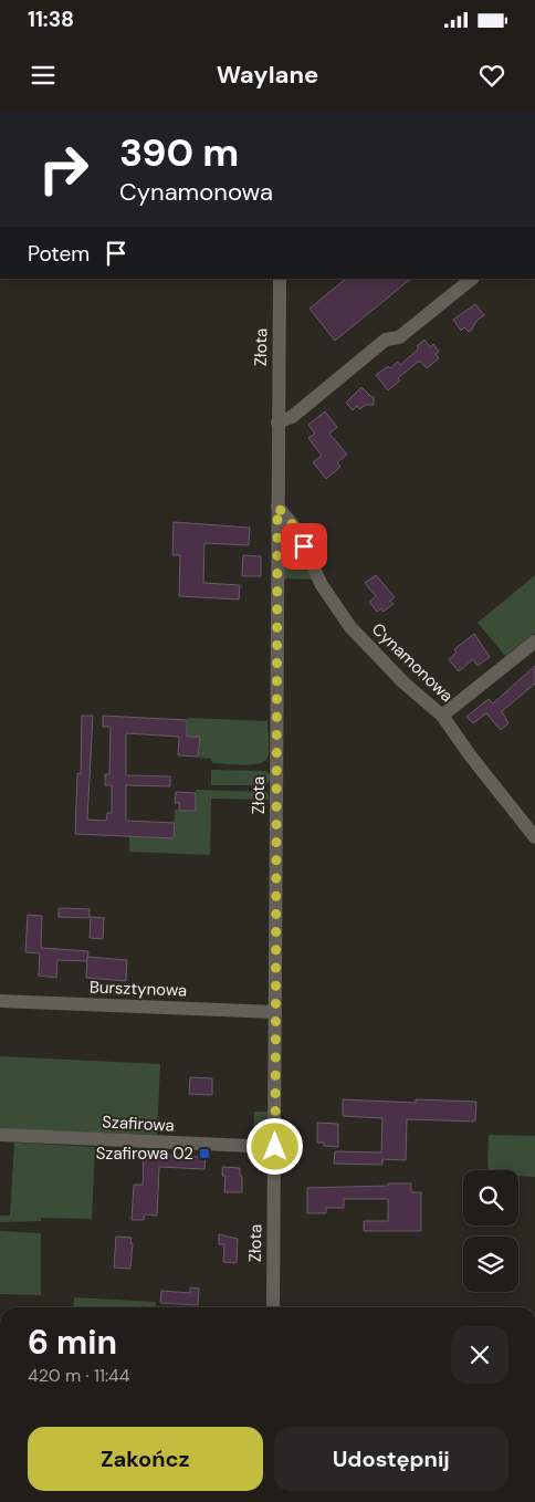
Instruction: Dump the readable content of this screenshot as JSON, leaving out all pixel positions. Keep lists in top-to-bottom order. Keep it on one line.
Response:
{"streets":{"street":["Złota","Cynamonowa","Bursztynowa","Szafirowa"]},"crossings":[["Złota","Cynamonowa"],["Złota","Bursztynowa"],["Złota","Szafirowa"]],"places":{"transit":["Szafirowa 02"]},"page":{"status":"11:38","header":"Waylane","turn":["390 m","Cynamonowa"],"then":"Potem","heading":["6 min","420 m · 11:44"],"buttons":["Zakończ","Udostępnij"]}}
